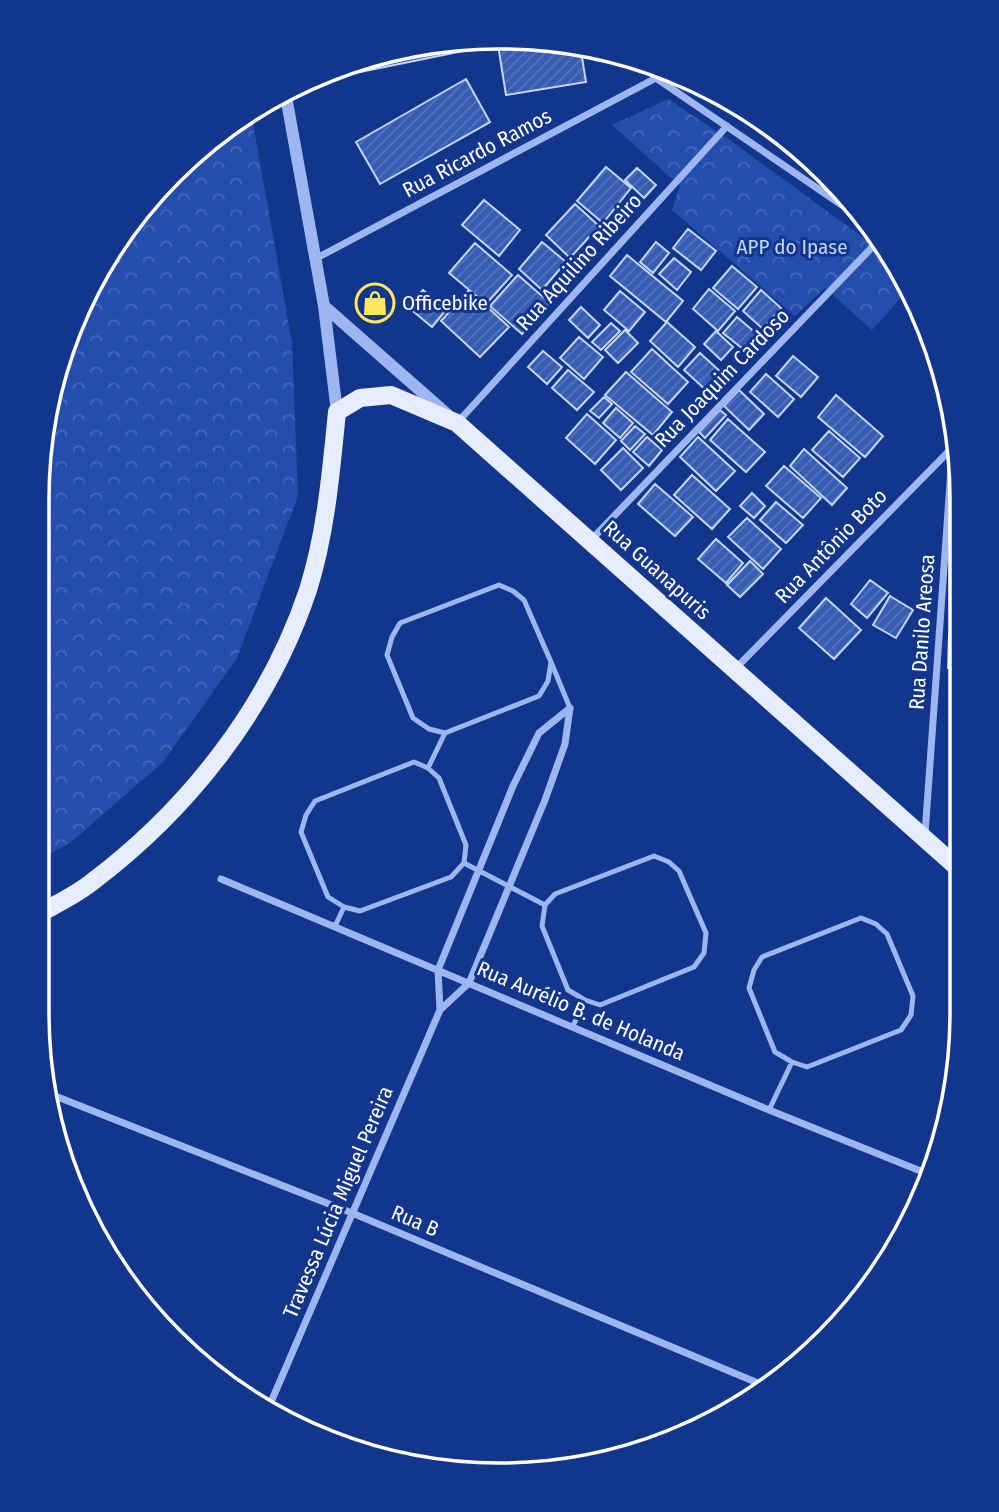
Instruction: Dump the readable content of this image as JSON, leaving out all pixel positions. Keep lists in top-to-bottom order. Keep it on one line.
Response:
{"streets":{"main road":["Rua Guanapuris"],"street":["Rua Ricardo Ramos","Rua Aquilino Ribeiro","Rua Joaquim Cardoso","Rua Antônio Boto","Rua Danilo Areosa","Rua Aurélio B. de Holanda","Travessa Lúcia Miguel Pereira","Rua B"]},"crossings":[["Rua Aquilino Ribeiro","Rua Guanapuris"],["Rua Joaquim Cardoso","Rua Guanapuris"],["Rua Antônio Boto","Rua Guanapuris"],["Rua Guanapuris","Rua Danilo Areosa"],["Rua Aurélio B. de Holanda","Travessa Lúcia Miguel Pereira"],["Travessa Lúcia Miguel Pereira","Rua B"]],"parks":["APP do Ipase"],"places":{"shop":["Officebike"]}}
